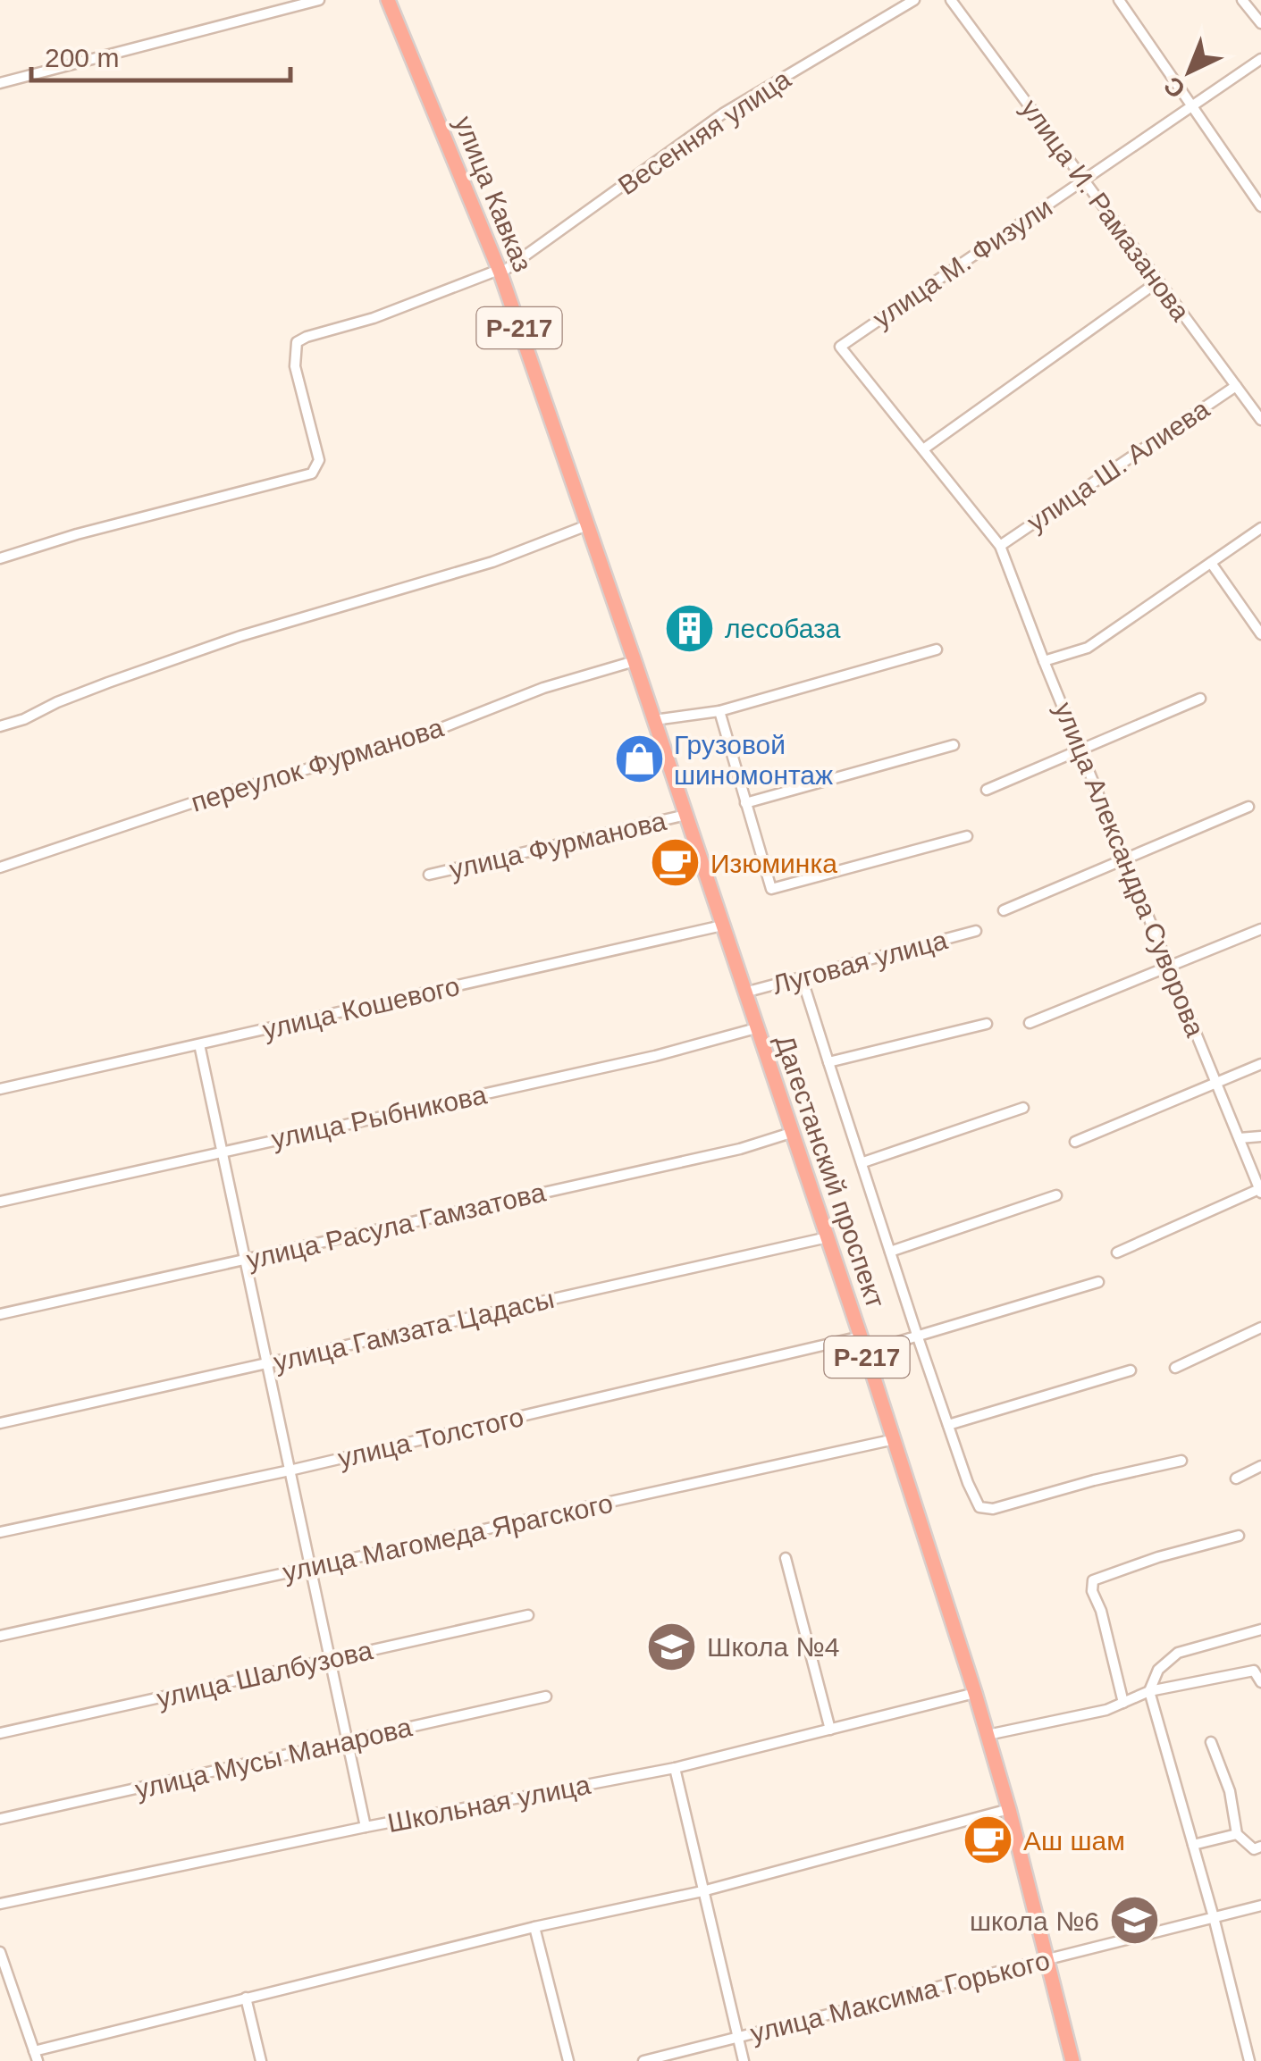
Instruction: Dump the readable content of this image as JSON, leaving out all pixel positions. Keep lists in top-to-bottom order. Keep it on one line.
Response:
{"streets":{"highway":["улица Кавказ","Р-217","Дагестанский проспект"],"street":["Весенняя улица","улица И. Рамазанова","улица М. Физули","улица Ш. Алиева","переулок Фурманова","улица Фурманова","улица Александра Суворова","Луговая улица","улица Кошевого","улица Рыбникова","улица Расула Гамзатова","улица Гамзата Цадасы","улица Толстого","улица Магомеда Ярагского","улица Шалбузова","улица Мусы Манарова","Школьная улица","улица Максима Горького"]},"crossings":[["Весенняя улица","улица Кавказ"],["улица Кавказ","переулок Фурманова"],["улица Кавказ","Дагестанский проспект"],["улица И. Рамазанова","улица М. Физули"],["улица И. Рамазанова","улица Ш. Алиева"],["улица М. Физули","улица Александра Суворова"],["улица Ш. Алиева","улица Александра Суворова"],["переулок Фурманова","Дагестанский проспект"],["улица Фурманова","Дагестанский проспект"],["Луговая улица","Дагестанский проспект"],["улица Кошевого","Дагестанский проспект"],["улица Рыбникова","Дагестанский проспект"],["Дагестанский проспект","улица Расула Гамзатова"],["Дагестанский проспект","улица Гамзата Цадасы"],["Дагестанский проспект","улица Толстого"],["Дагестанский проспект","улица Магомеда Ярагского"],["Дагестанский проспект","Школьная улица"],["Дагестанский проспект","улица Максима Горького"]],"places":{"building":["лесобаза"],"shop":["Грузовой шиномонтаж"],"cafe":["Изюминка","Аш шам"],"school or university":["Школа №4","школа №6"]},"scale_bar":"200 m","north":"bottom left"}
